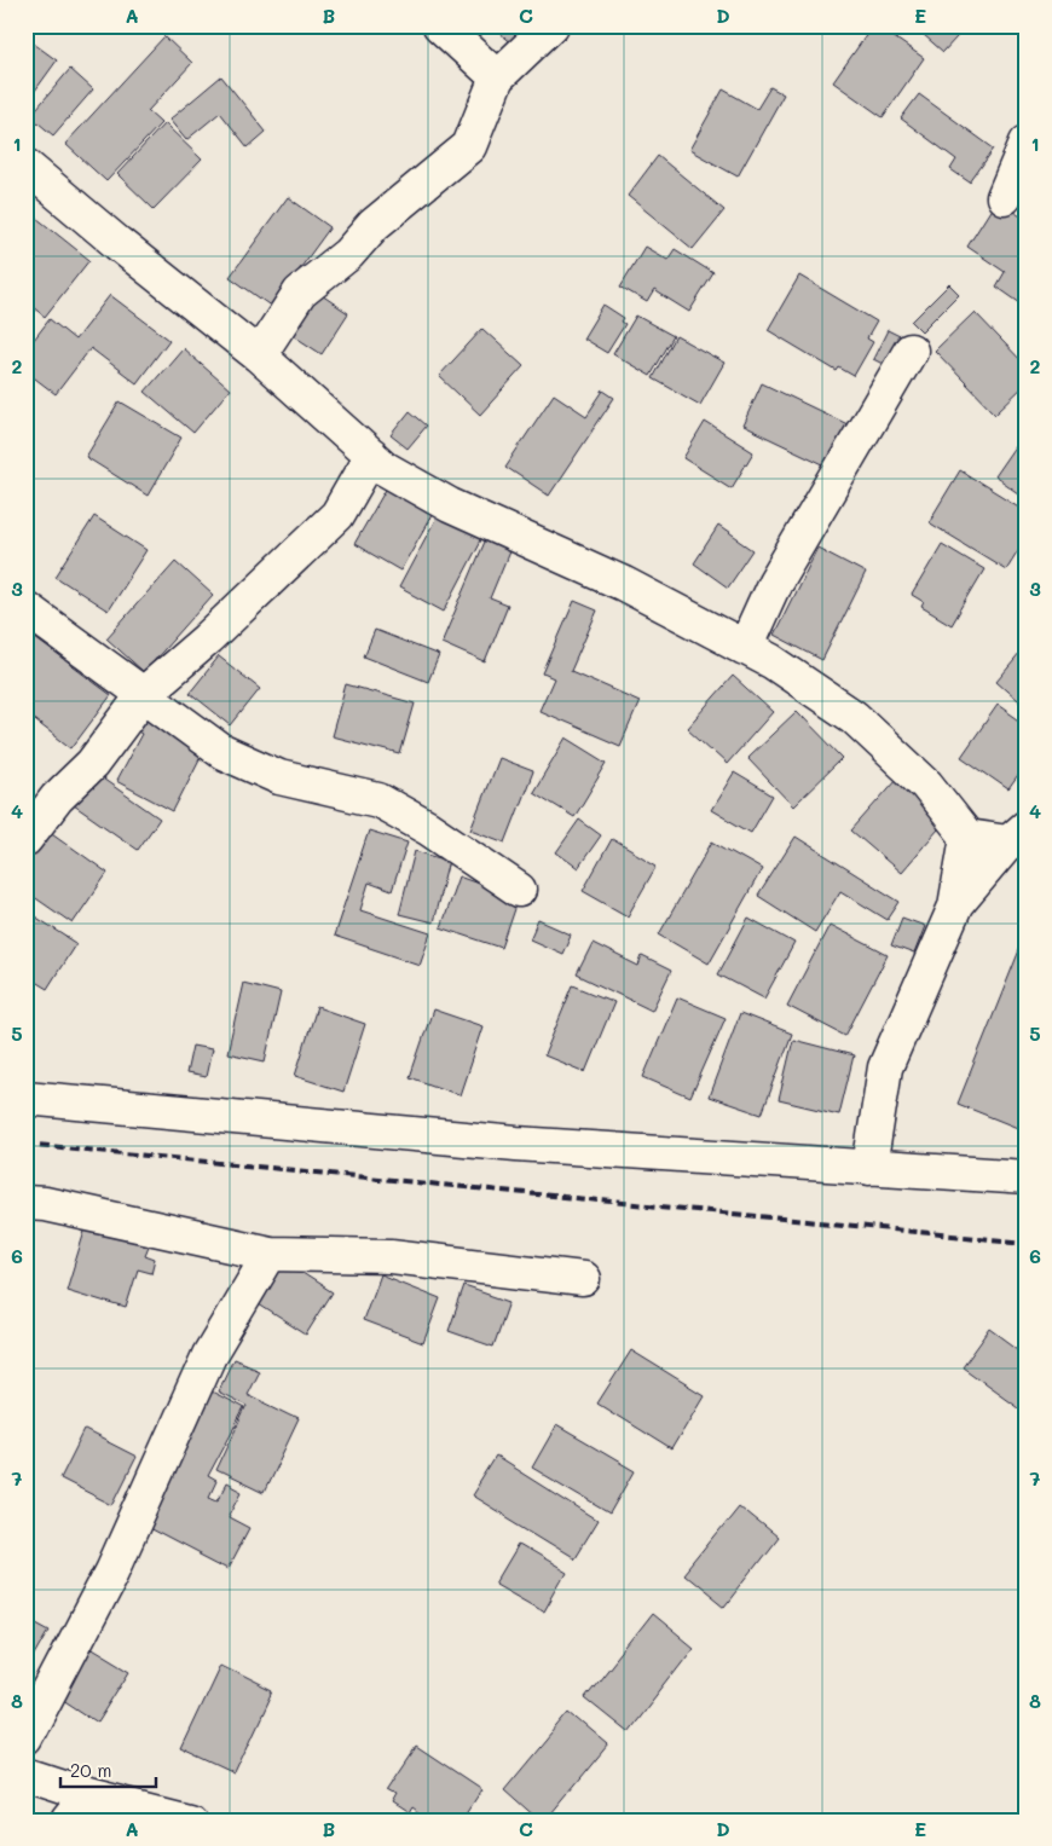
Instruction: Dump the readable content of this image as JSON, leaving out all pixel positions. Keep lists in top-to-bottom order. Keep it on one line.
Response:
{"scale_bar":"20 m","grid":{"columns":["A","B","C","D","E"],"rows":["1","2","3","4","5","6","7","8"]}}
